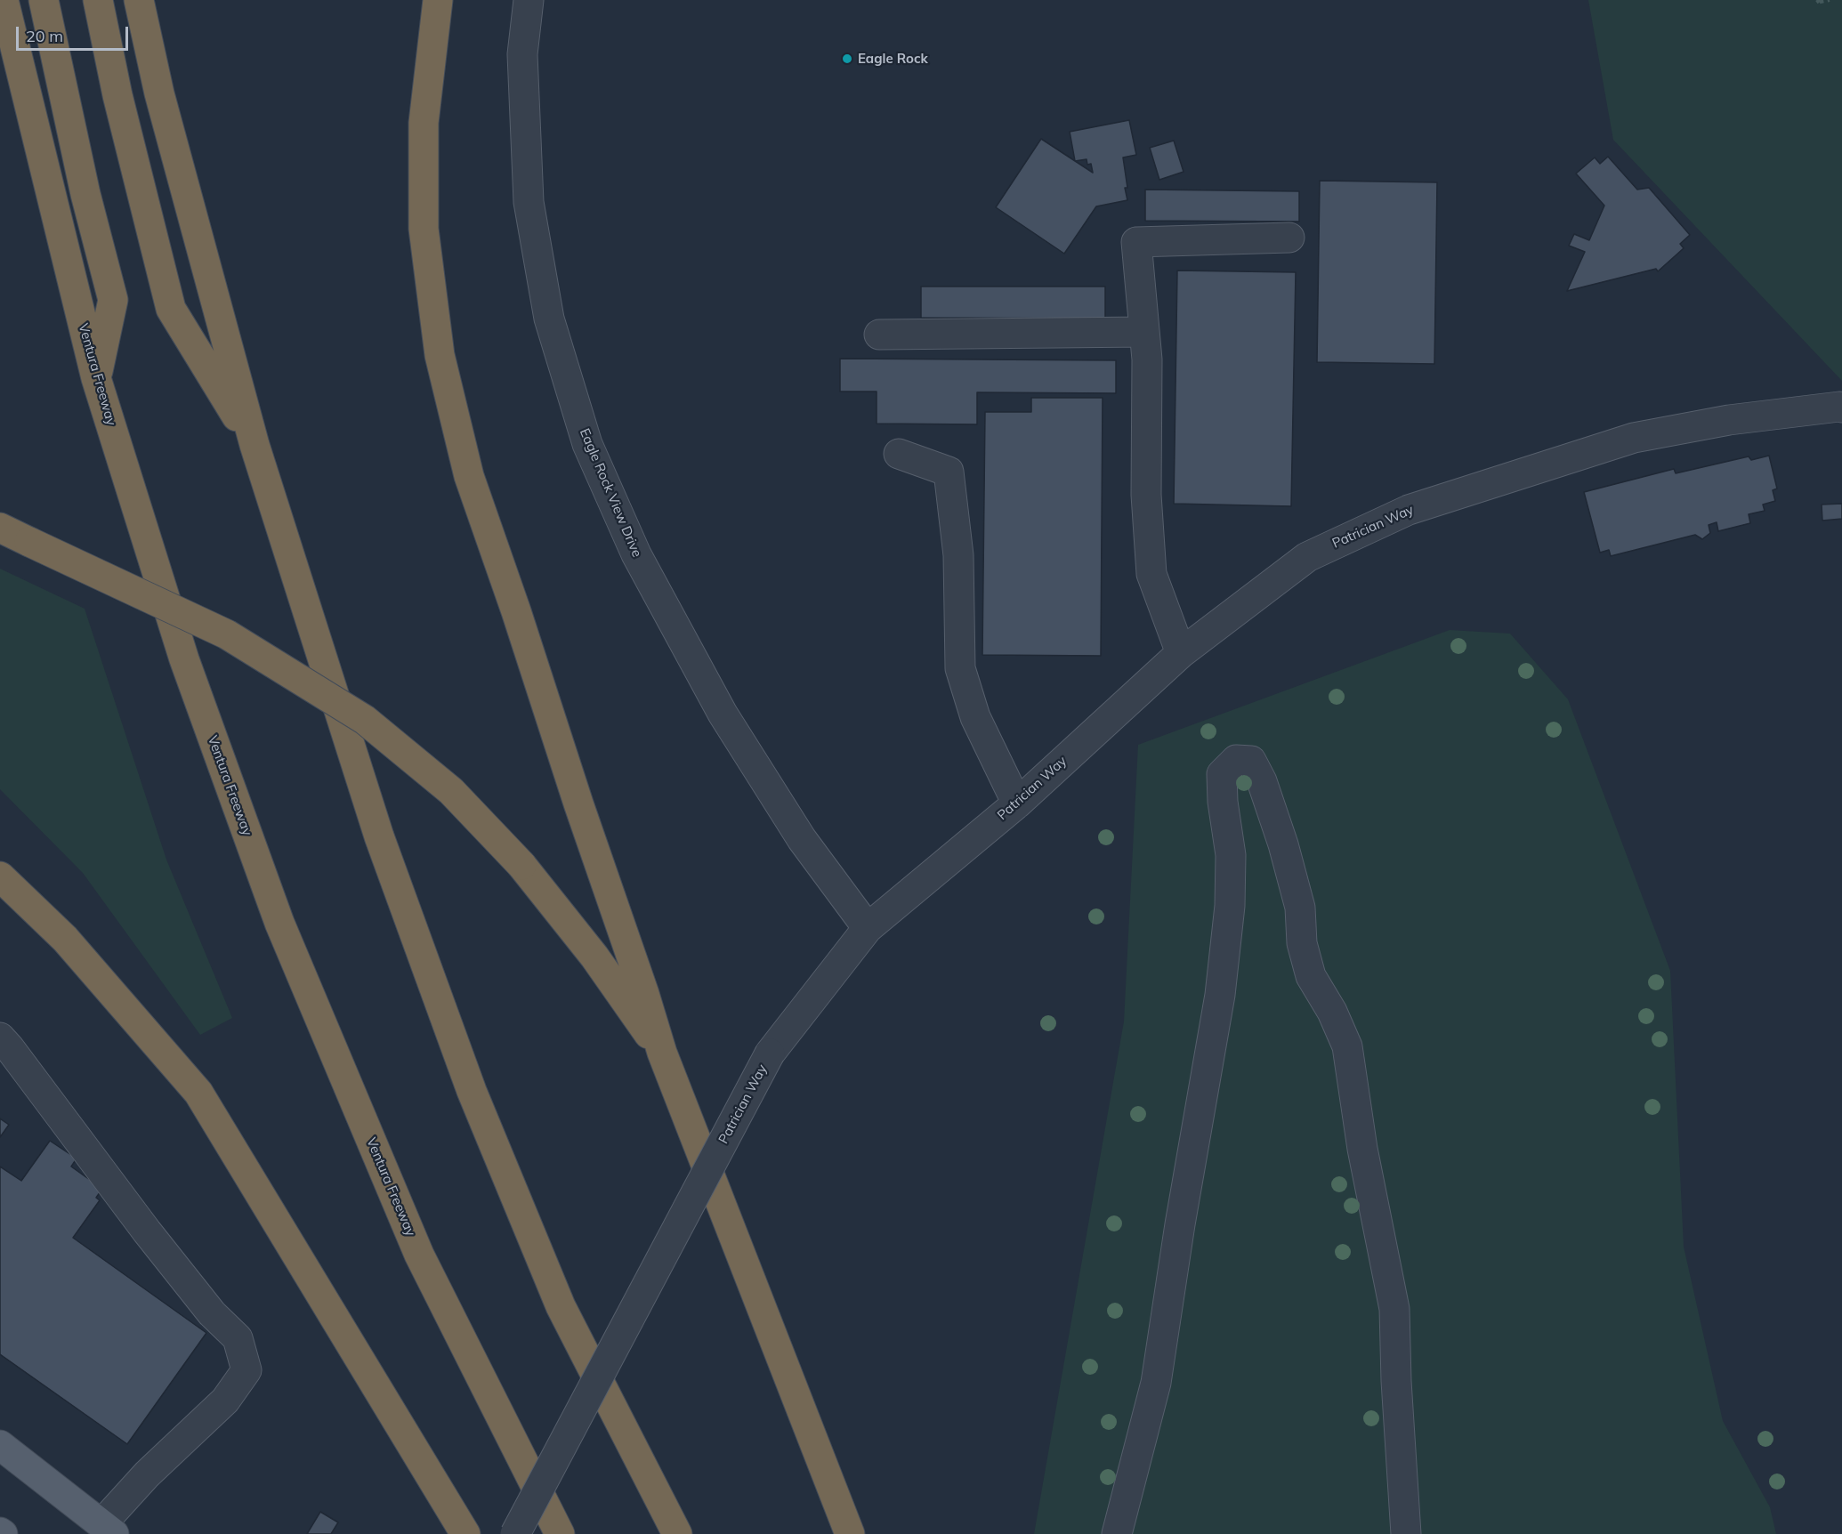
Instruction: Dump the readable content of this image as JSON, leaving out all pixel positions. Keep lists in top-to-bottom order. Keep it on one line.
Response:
{"streets":{"highway":["Ventura Freeway"],"street":["Eagle Rock View Drive","Patrician Way"]},"crossings":[["Eagle Rock View Drive","Patrician Way"]],"places":["Eagle Rock"],"scale_bar":"20 m"}
